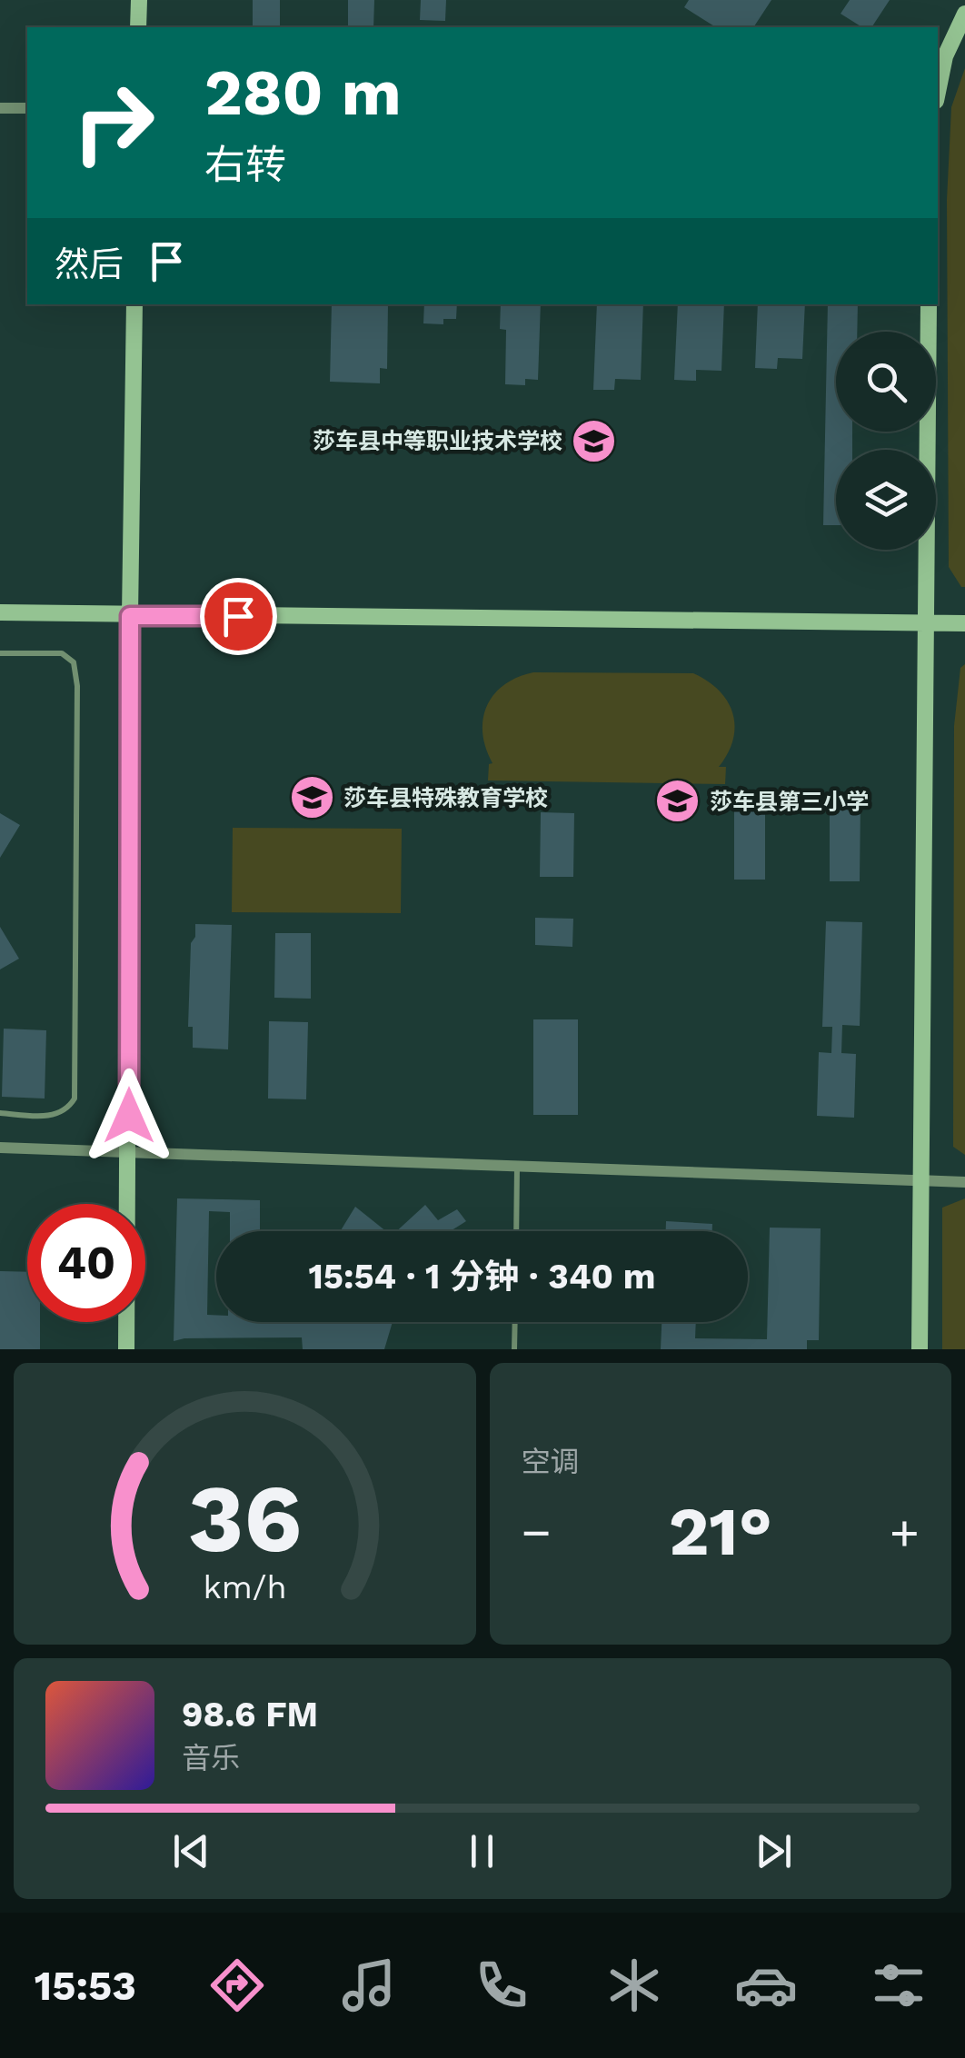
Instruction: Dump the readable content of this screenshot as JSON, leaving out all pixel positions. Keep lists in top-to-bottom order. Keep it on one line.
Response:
{"places":{"school or university":["莎车县中等职业技术学校","莎车县特殊教育学校","莎车县第三小学"]},"page":{"turn":["280 m","右转"],"then":"然后","limit":"40","trip":"15:54 · 1 分钟 · 340 m","tile":"空调","heat":["−","21°","+"],"song":["98.6 FM","音乐"],"tabs":"15:53","gauge":["36","km/h"]}}
